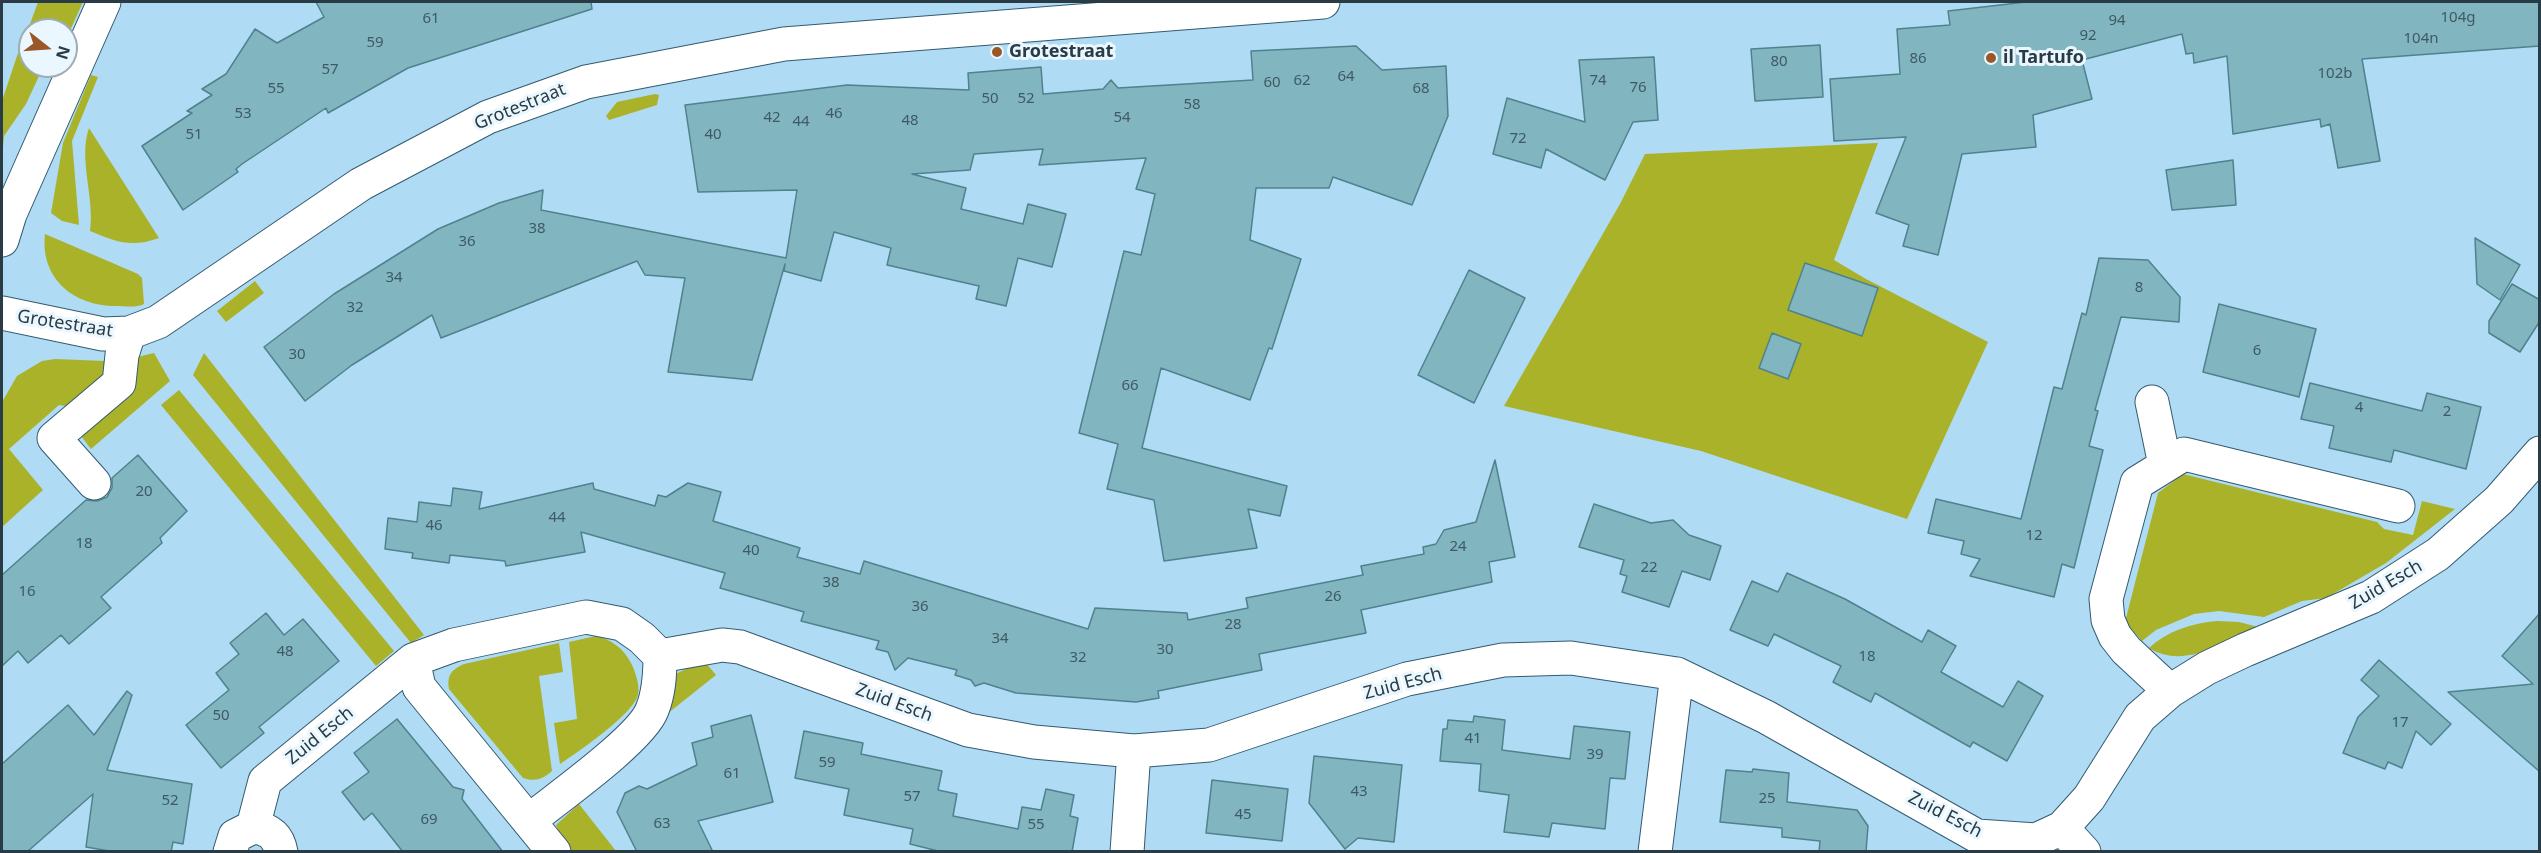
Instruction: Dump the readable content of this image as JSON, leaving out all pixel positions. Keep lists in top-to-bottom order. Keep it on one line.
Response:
{"streets":{"street":["Grotestraat","Zuid Esch"]},"places":["Grotestraat","il Tartufo"],"house_numbers":["104g","61","94","92","104n","59","86","80","57","102b","64","62","74","60","76","55","68","50","52","58","53","46","42","54","48","44","51","40","72","38","36","34","8","32","6","30","66","4","2","20","44","46","12","18","24","40","22","38","16","26","36","28","34","30","48","18","32","50","17","41","39","59","61","43","57","25","52","45","69","63","55"],"north":"right"}
